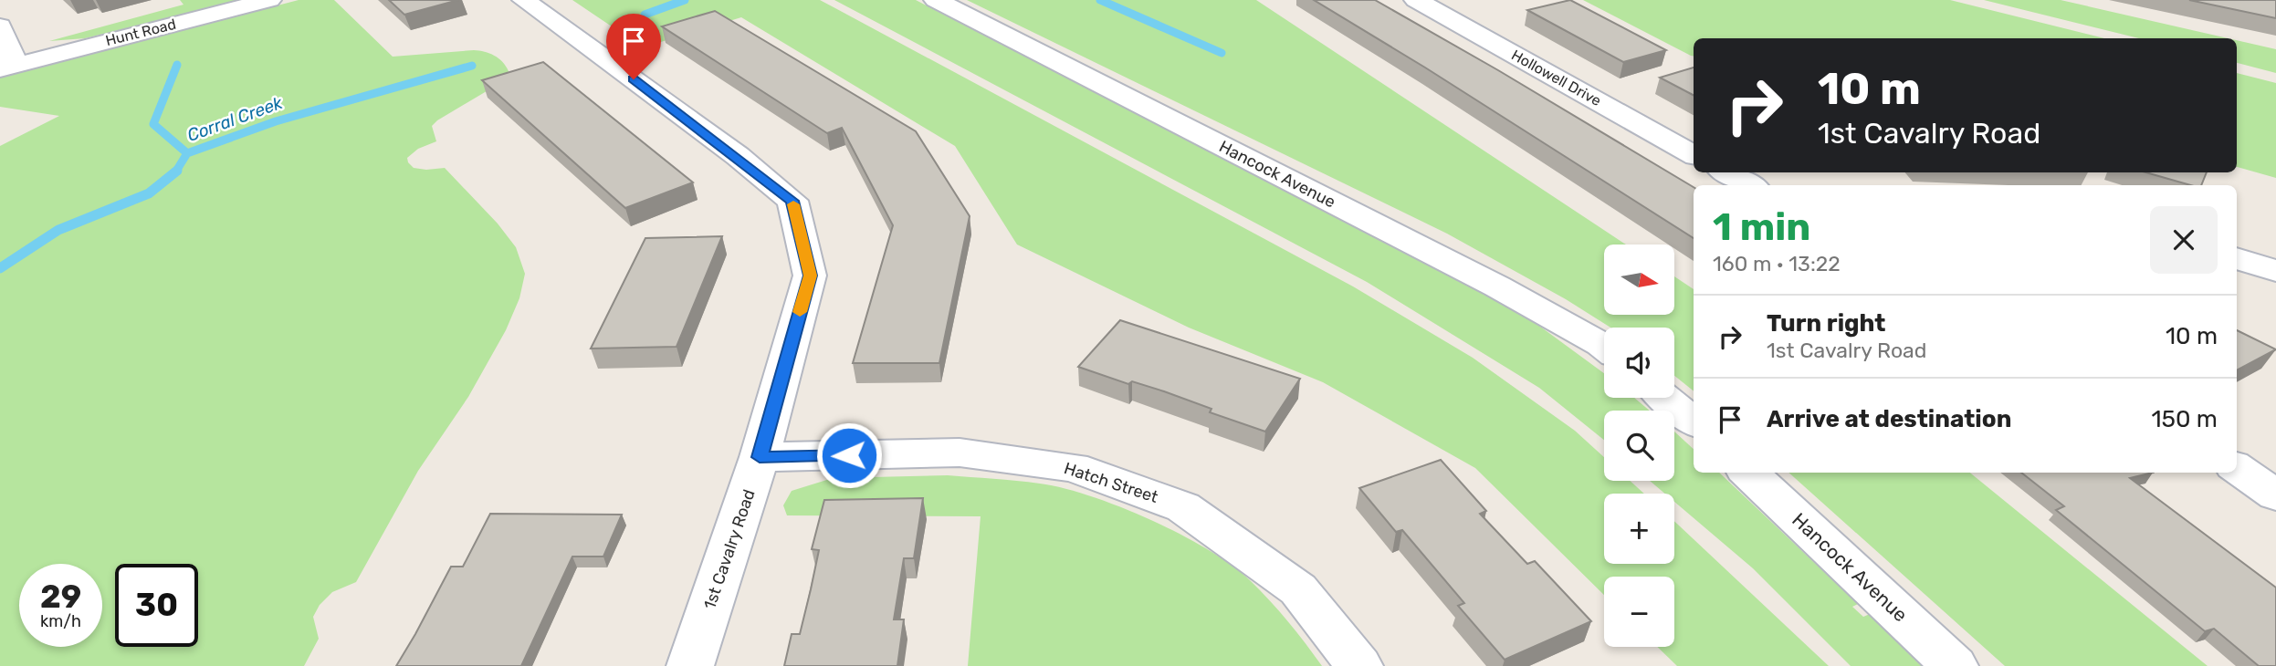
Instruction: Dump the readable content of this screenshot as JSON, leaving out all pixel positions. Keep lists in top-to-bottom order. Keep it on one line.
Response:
{"streets":{"street":["Hunt Road","Hollowell Drive","Hancock Avenue","Hatch Street","1st Cavalry Road"]},"crossings":[["Hatch Street","1st Cavalry Road"]],"water":["Corral Creek"],"north":"right","page":{"turn":["10 m","1st Cavalry Road"],"heading":["1 min","160 m · 13:22"],"map_buttons":["+","−"],"list":[{"name":"Turn right","note":"1st Cavalry Road","value":"10 m"},{"name":"Arrive at destination","value":"150 m"}],"speed":"29 km/h","limit":"30"}}
